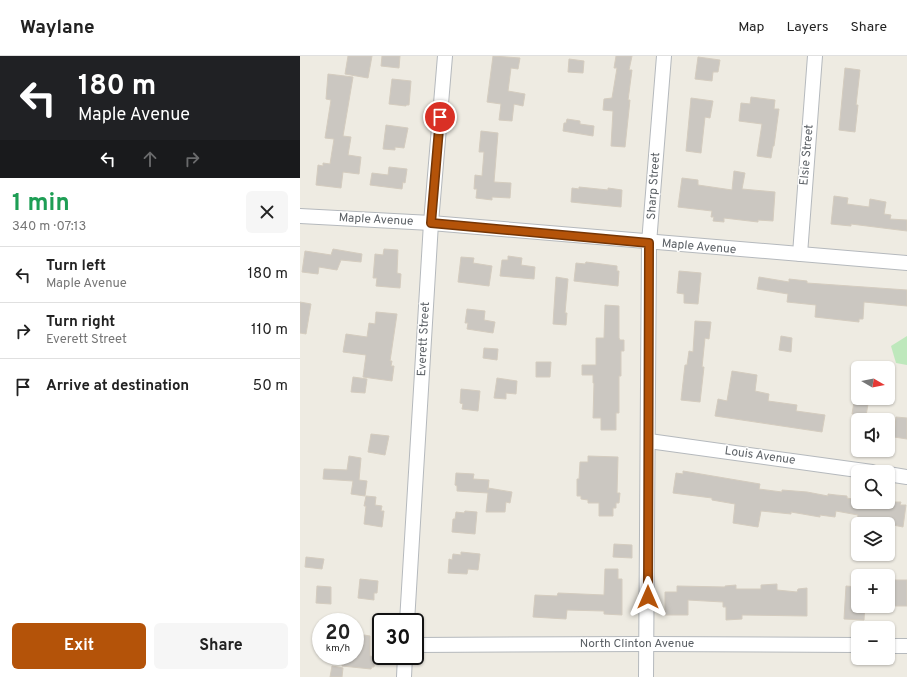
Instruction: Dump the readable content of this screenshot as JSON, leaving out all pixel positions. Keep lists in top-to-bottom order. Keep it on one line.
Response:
{"streets":{"street":["Elsie Street","Sharp Street","Maple Avenue","Everett Street","Louis Avenue","North Clinton Avenue"]},"crossings":[["Elsie Street","Maple Avenue"],["Sharp Street","Maple Avenue"],["Sharp Street","Louis Avenue"],["Sharp Street","North Clinton Avenue"],["Maple Avenue","Everett Street"]],"north":"right","page":{"header":"Waylane","nav":["Map","Layers","Share"],"turn":["180 m","Maple Avenue"],"heading":["1 min","340 m · 07:13"],"list":[{"name":"Turn left","note":"Maple Avenue","value":"180 m"},{"name":"Turn right","note":"Everett Street","value":"110 m"},{"name":"Arrive at destination","value":"50 m"}],"map_buttons":["+","−"],"speed":"20 km/h","limit":"30","buttons":["Exit","Share"]}}
